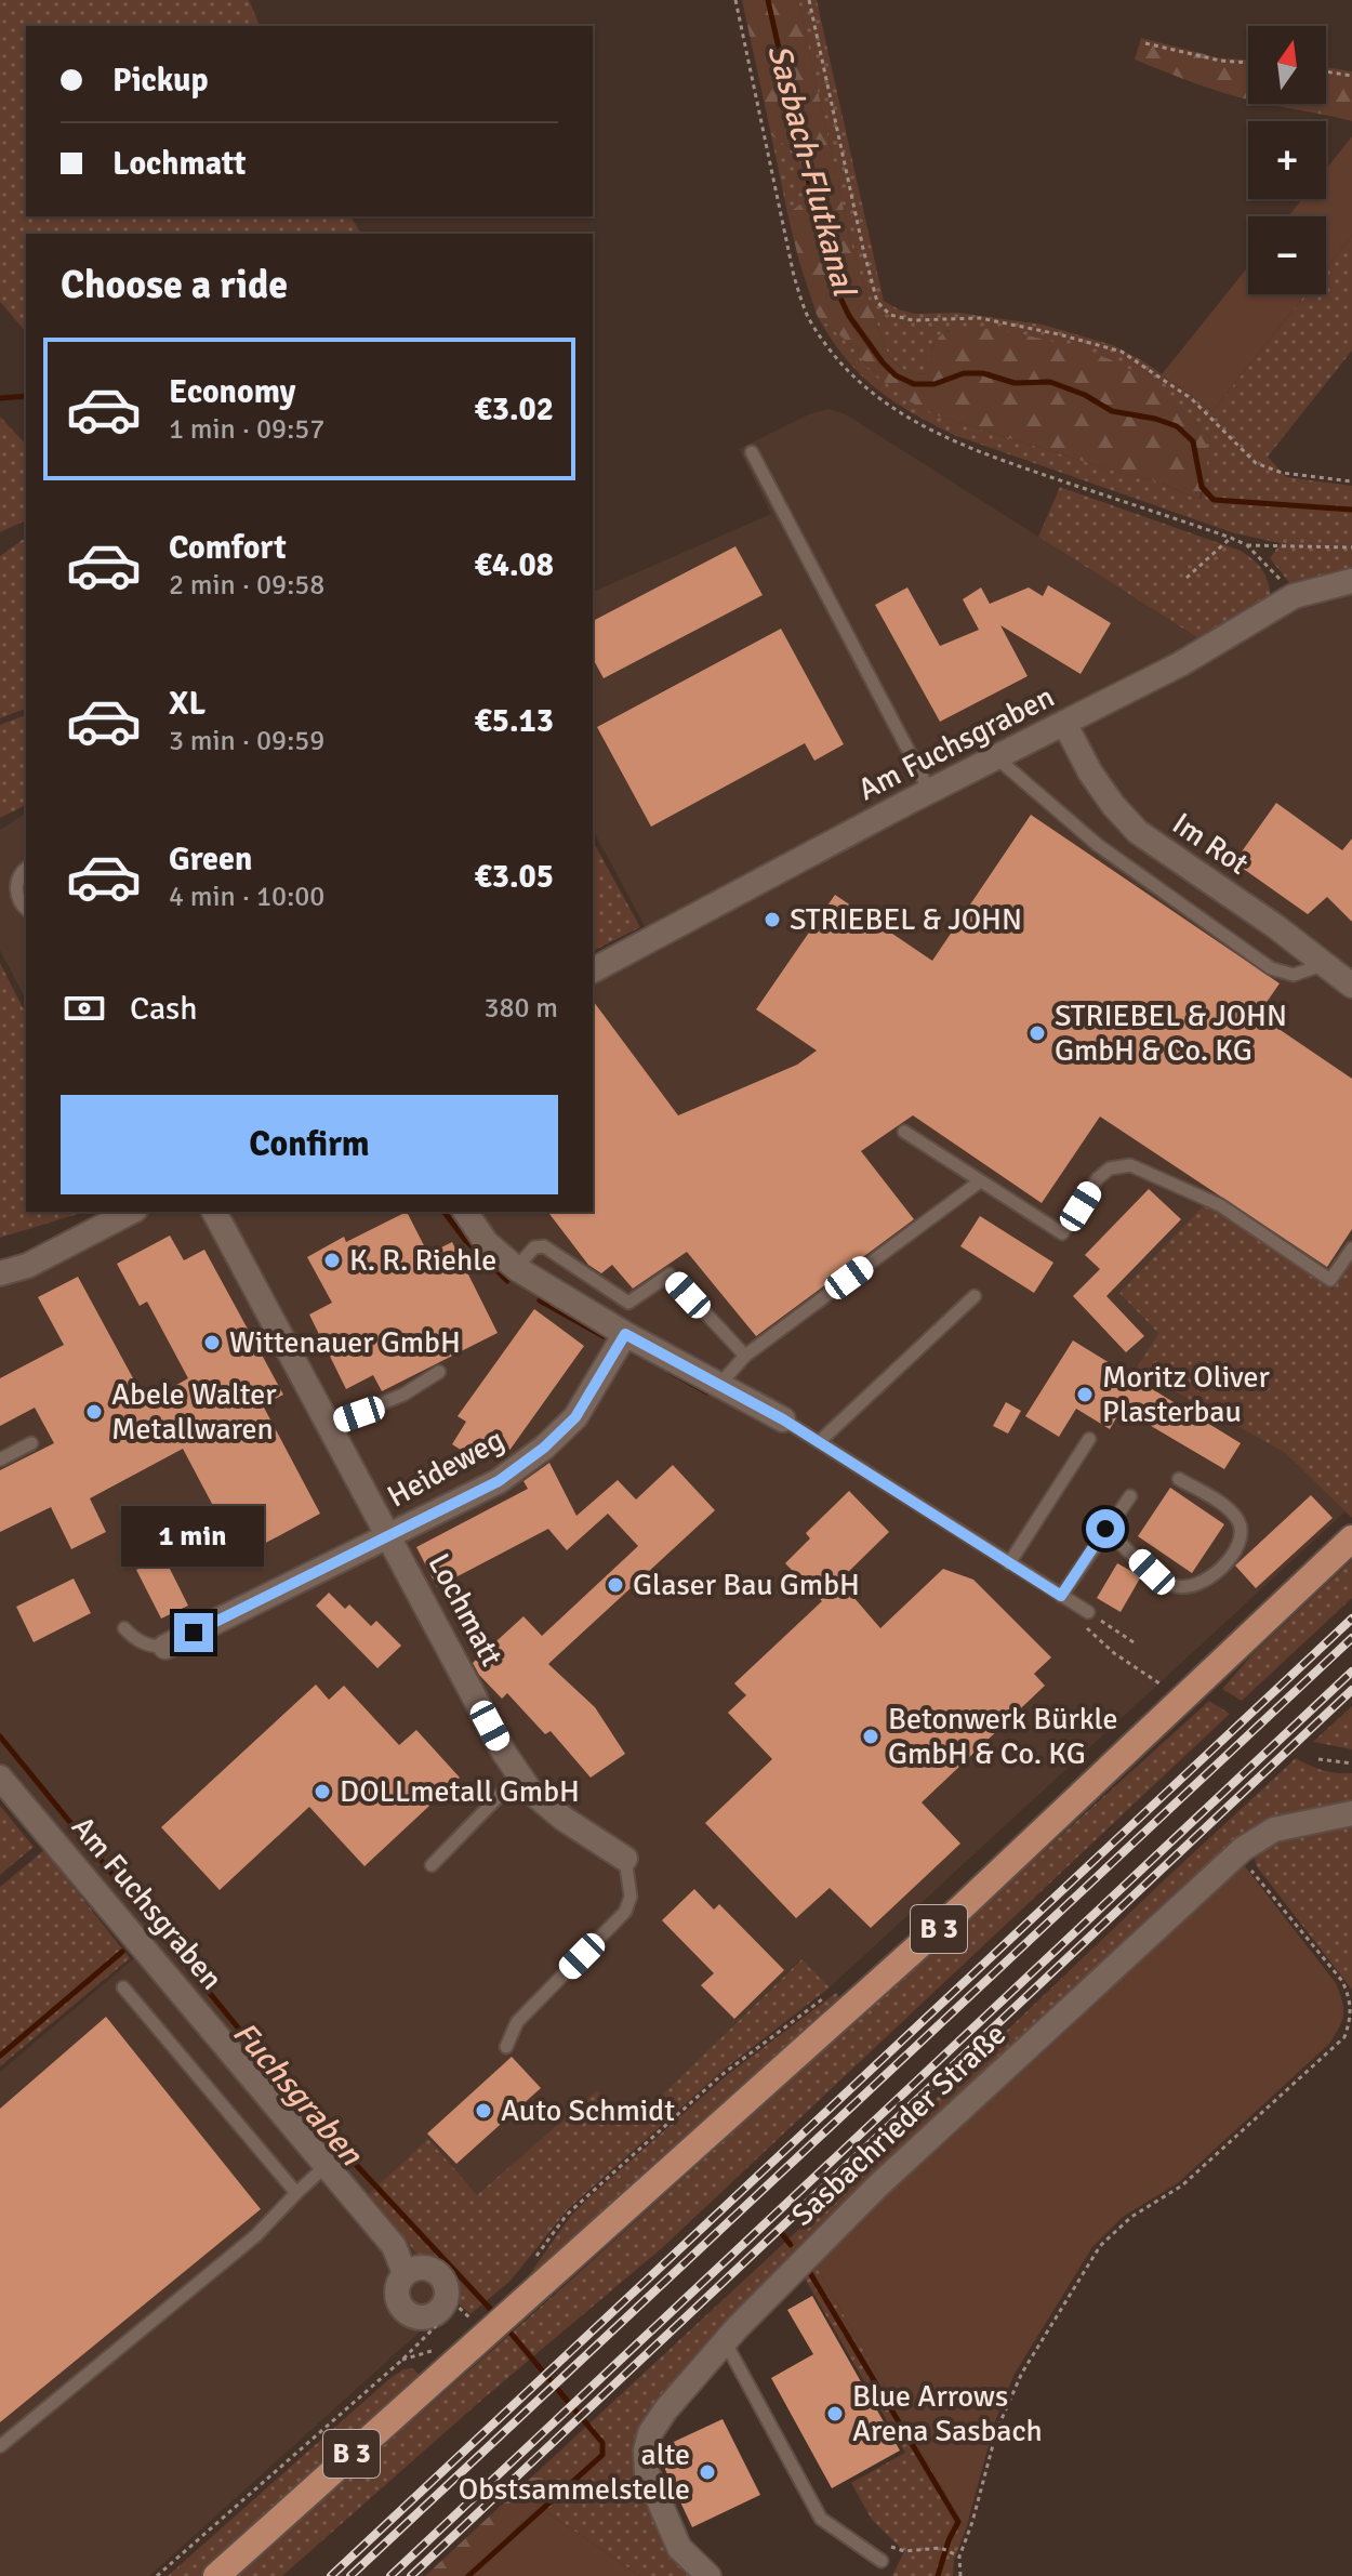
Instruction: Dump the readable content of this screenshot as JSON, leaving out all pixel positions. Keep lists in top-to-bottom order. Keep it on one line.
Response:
{"streets":{"main road":["B 3"],"street":["Am Fuchsgraben","Im Rot","Heideweg","Lochmatt","Sasbachrieder Straße"]},"crossings":[["Am Fuchsgraben","Im Rot"],["Heideweg","Lochmatt"]],"water":["Sasbach-Flutkanal","Fuchsgraben"],"places":["STRIEBEL & JOHN","STRIEBEL & JOHN GmbH & Co. KG","K. R. Riehle","Wittenauer GmbH","Moritz Oliver Plasterbau","Abele Walter Metallwaren","Glaser Bau GmbH","Betonwerk Bürkle GmbH & Co. KG","DOLLmetall GmbH","Auto Schmidt","Blue Arrows Arena Sasbach","alte Obstsammelstelle"],"north":"top","page":{"map_buttons":["+","−"],"banner":["Pickup","Lochmatt"],"heading":"Choose a ride","list":[{"name":"Economy","note":"1 min · 09:57","value":"€3.02"},{"name":"Comfort","note":"2 min · 09:58","value":"€4.08"},{"name":"XL","note":"3 min · 09:59","value":"€5.13"},{"name":"Green","note":"4 min · 10:00","value":"€3.05"}],"pay":["Cash","380 m"],"buttons":"Confirm","bubble":"1 min"}}
